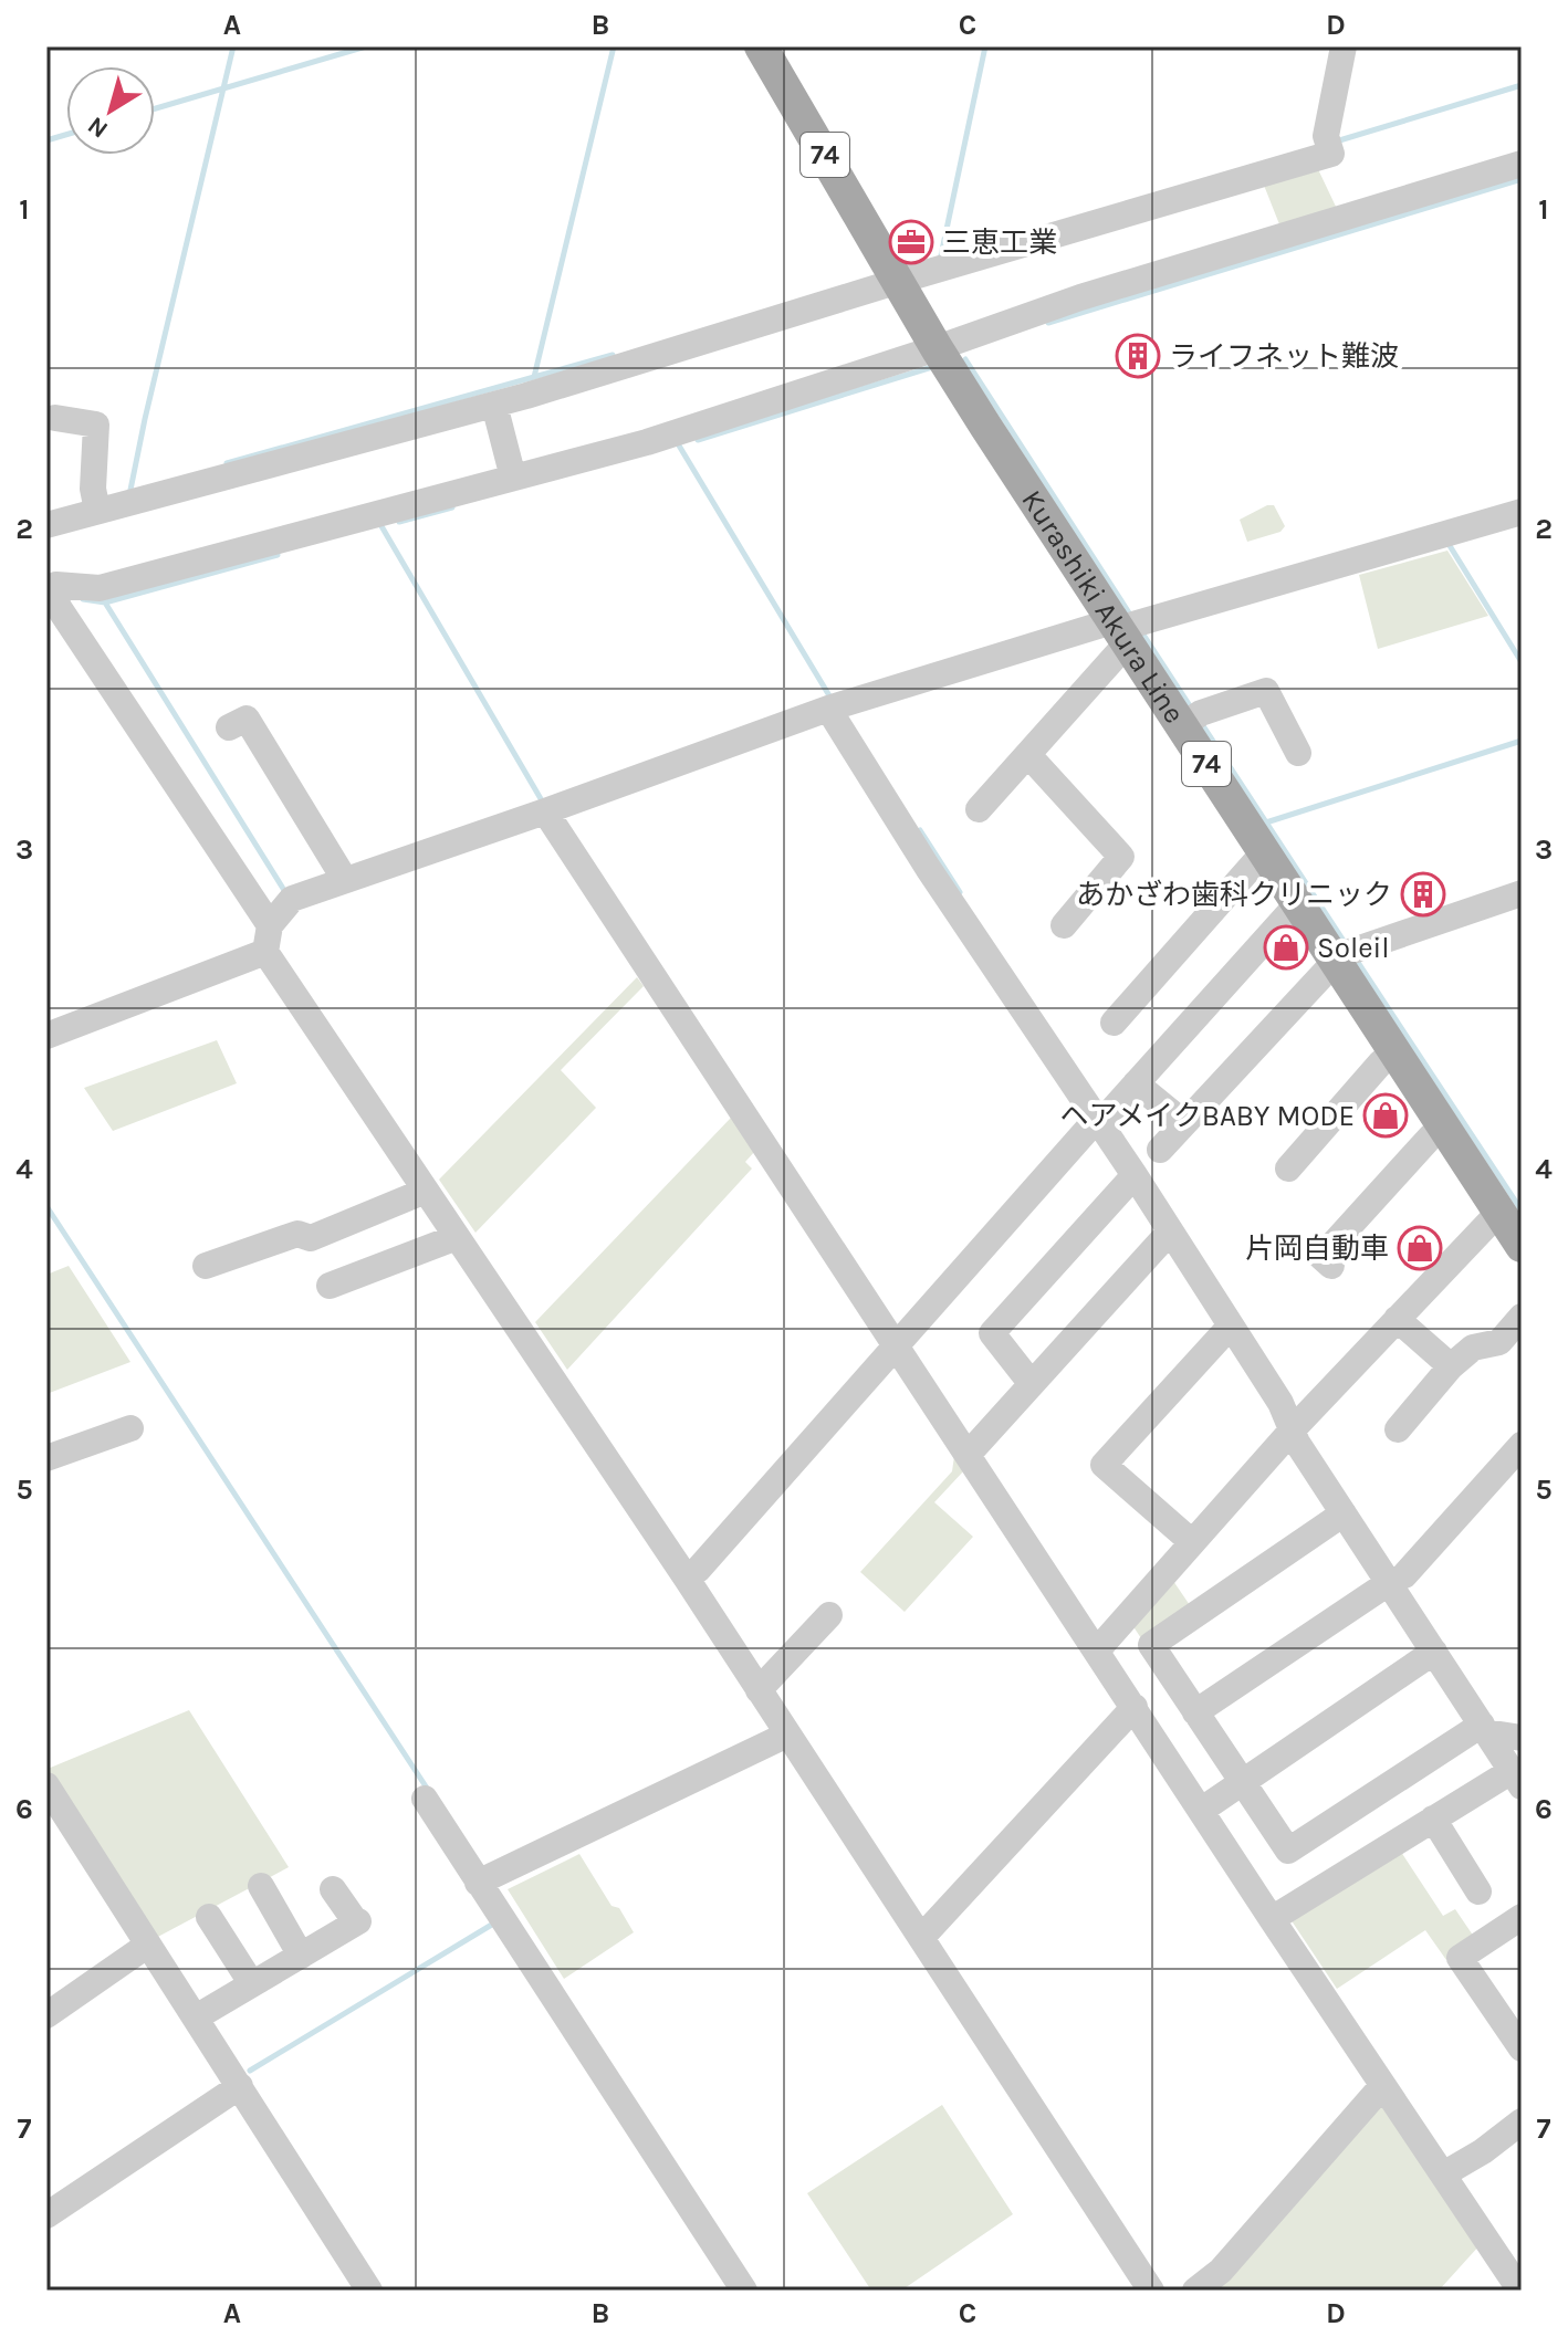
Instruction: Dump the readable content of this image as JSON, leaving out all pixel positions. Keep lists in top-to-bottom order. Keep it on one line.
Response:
{"streets":{"main road":["74","Kurashiki Akura Line"]},"places":{"office":["三恵工業"],"building":["ライフネット難波","あかざわ歯科クリニック"],"shop":["Soleil","ヘアメイクBABY MODE","片岡自動車"]},"north":"bottom left","grid":{"columns":["A","B","C","D"],"rows":["1","2","3","4","5","6","7"]}}
